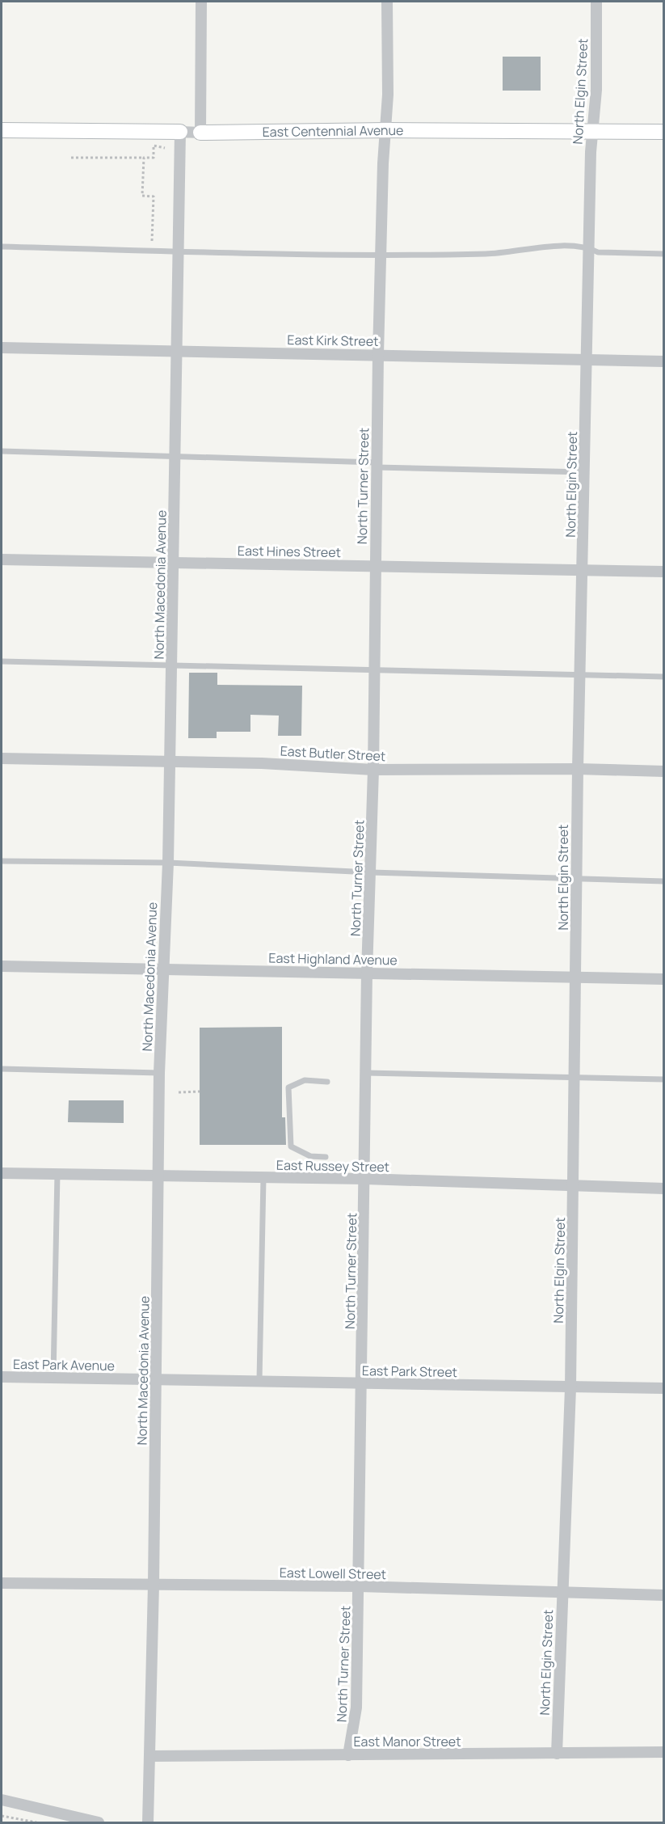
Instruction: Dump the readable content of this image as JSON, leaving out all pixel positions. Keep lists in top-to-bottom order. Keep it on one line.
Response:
{"streets":{"street":["North Elgin Street","East Centennial Avenue","East Kirk Street","North Turner Street","East Hines Street","North Macedonia Avenue","East Butler Street","East Highland Avenue","East Russey Street","East Park Avenue","East Park Street","East Lowell Street","East Manor Street"]},"crossings":[["North Elgin Street","East Centennial Avenue"],["North Elgin Street","East Kirk Street"],["North Elgin Street","East Hines Street"],["North Elgin Street","East Butler Street"],["North Elgin Street","East Highland Avenue"],["North Elgin Street","East Russey Street"],["North Elgin Street","East Park Street"],["North Elgin Street","East Lowell Street"],["North Elgin Street","East Manor Street"],["East Centennial Avenue","North Turner Street"],["East Centennial Avenue","North Macedonia Avenue"],["East Kirk Street","North Turner Street"],["East Kirk Street","North Macedonia Avenue"],["North Turner Street","East Hines Street"],["North Turner Street","East Butler Street"],["North Turner Street","East Highland Avenue"],["North Turner Street","East Russey Street"],["North Turner Street","East Park Street"],["North Turner Street","East Lowell Street"],["North Turner Street","East Manor Street"],["East Hines Street","North Macedonia Avenue"],["North Macedonia Avenue","East Butler Street"],["North Macedonia Avenue","East Highland Avenue"],["North Macedonia Avenue","East Russey Street"],["North Macedonia Avenue","East Park Avenue"],["North Macedonia Avenue","East Park Street"],["North Macedonia Avenue","East Lowell Street"],["North Macedonia Avenue","East Manor Street"],["East Park Avenue","East Park Street"]]}
